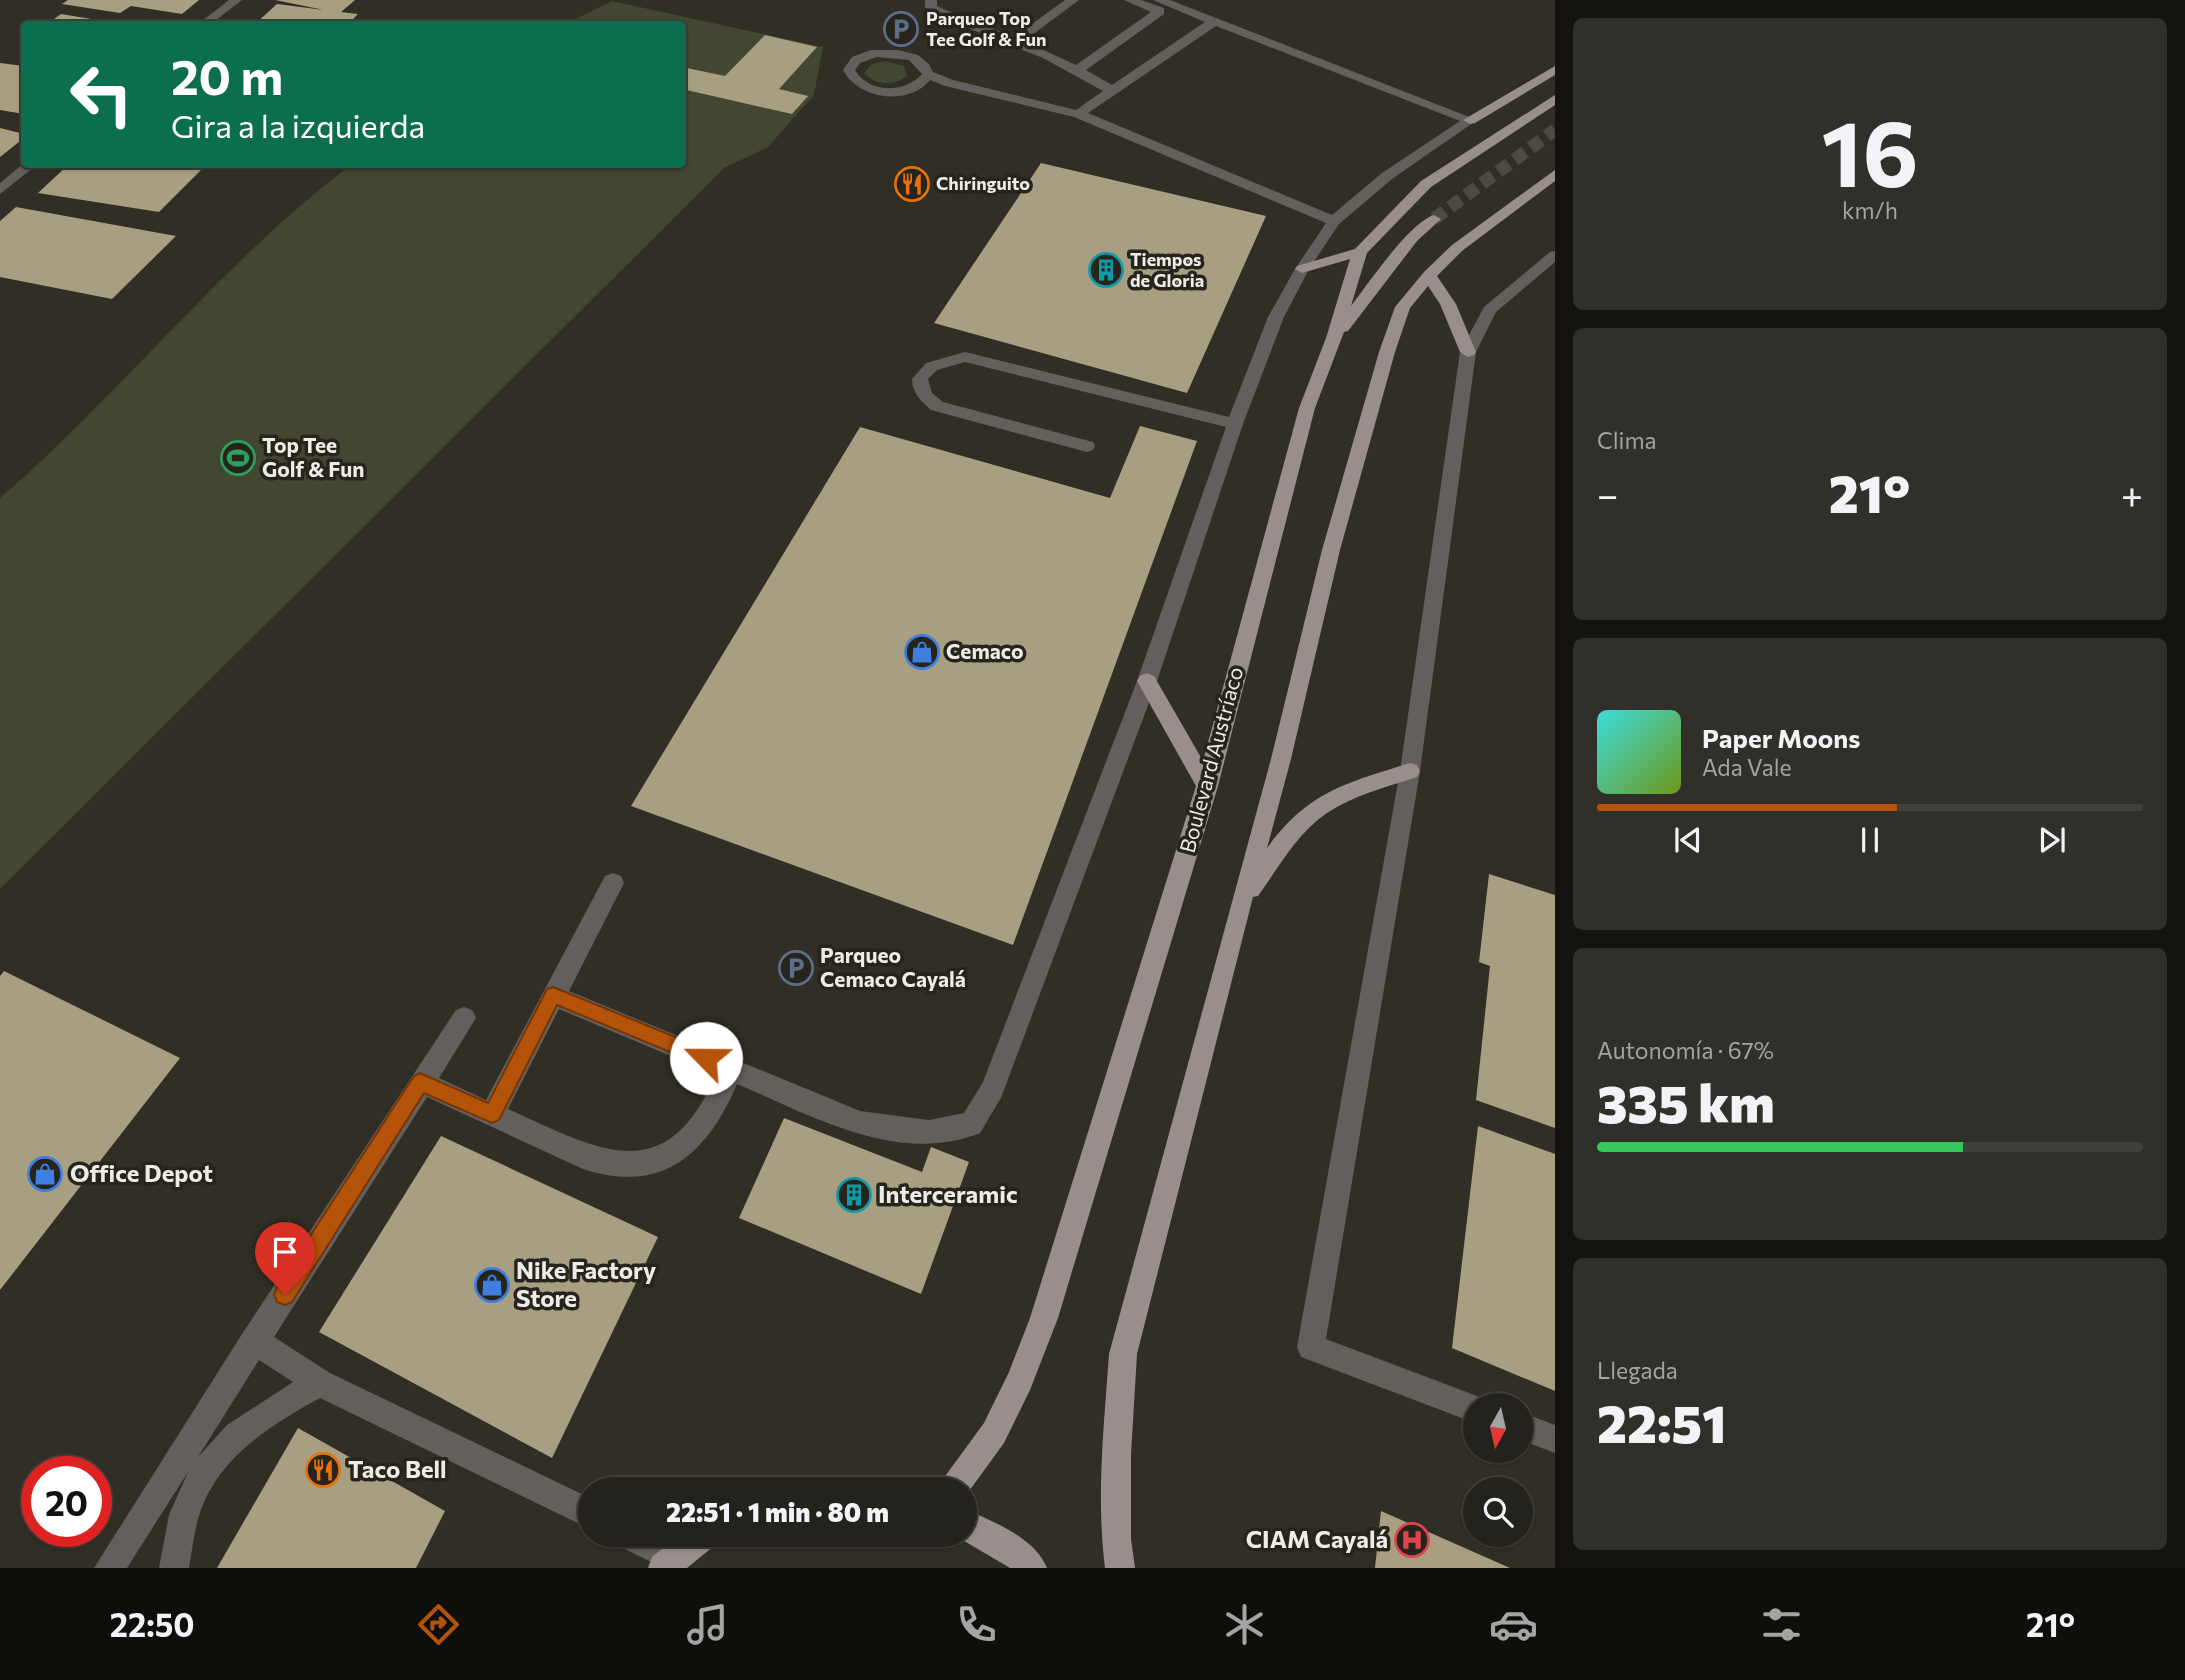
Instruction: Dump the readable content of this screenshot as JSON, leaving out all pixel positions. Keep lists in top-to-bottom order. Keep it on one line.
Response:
{"streets":{"main road":["Boulevard Austríaco"]},"places":{"parking":["Parqueo Top Tee Golf & Fun","Parqueo Cemaco Cayalá"],"restaurant":["Chiringuito","Taco Bell"],"building":["Tiempos de Gloria","Interceramic"],"sports":["Top Tee Golf & Fun"],"shop":["Cemaco","Office Depot","Nike Factory Store"],"hospital":["CIAM Cayalá"]},"north":"bottom","page":{"tile":[["16","km/h"],"Clima",["Autonomía · 67%","335 km"],["Llegada","22:51"]],"turn":["20 m","Gira a la izquierda"],"heat":["−","21°","+"],"song":["Paper Moons","Ada Vale"],"limit":"20","trip":"22:51 · 1 min · 80 m","tabs":["22:50","21°"]}}
